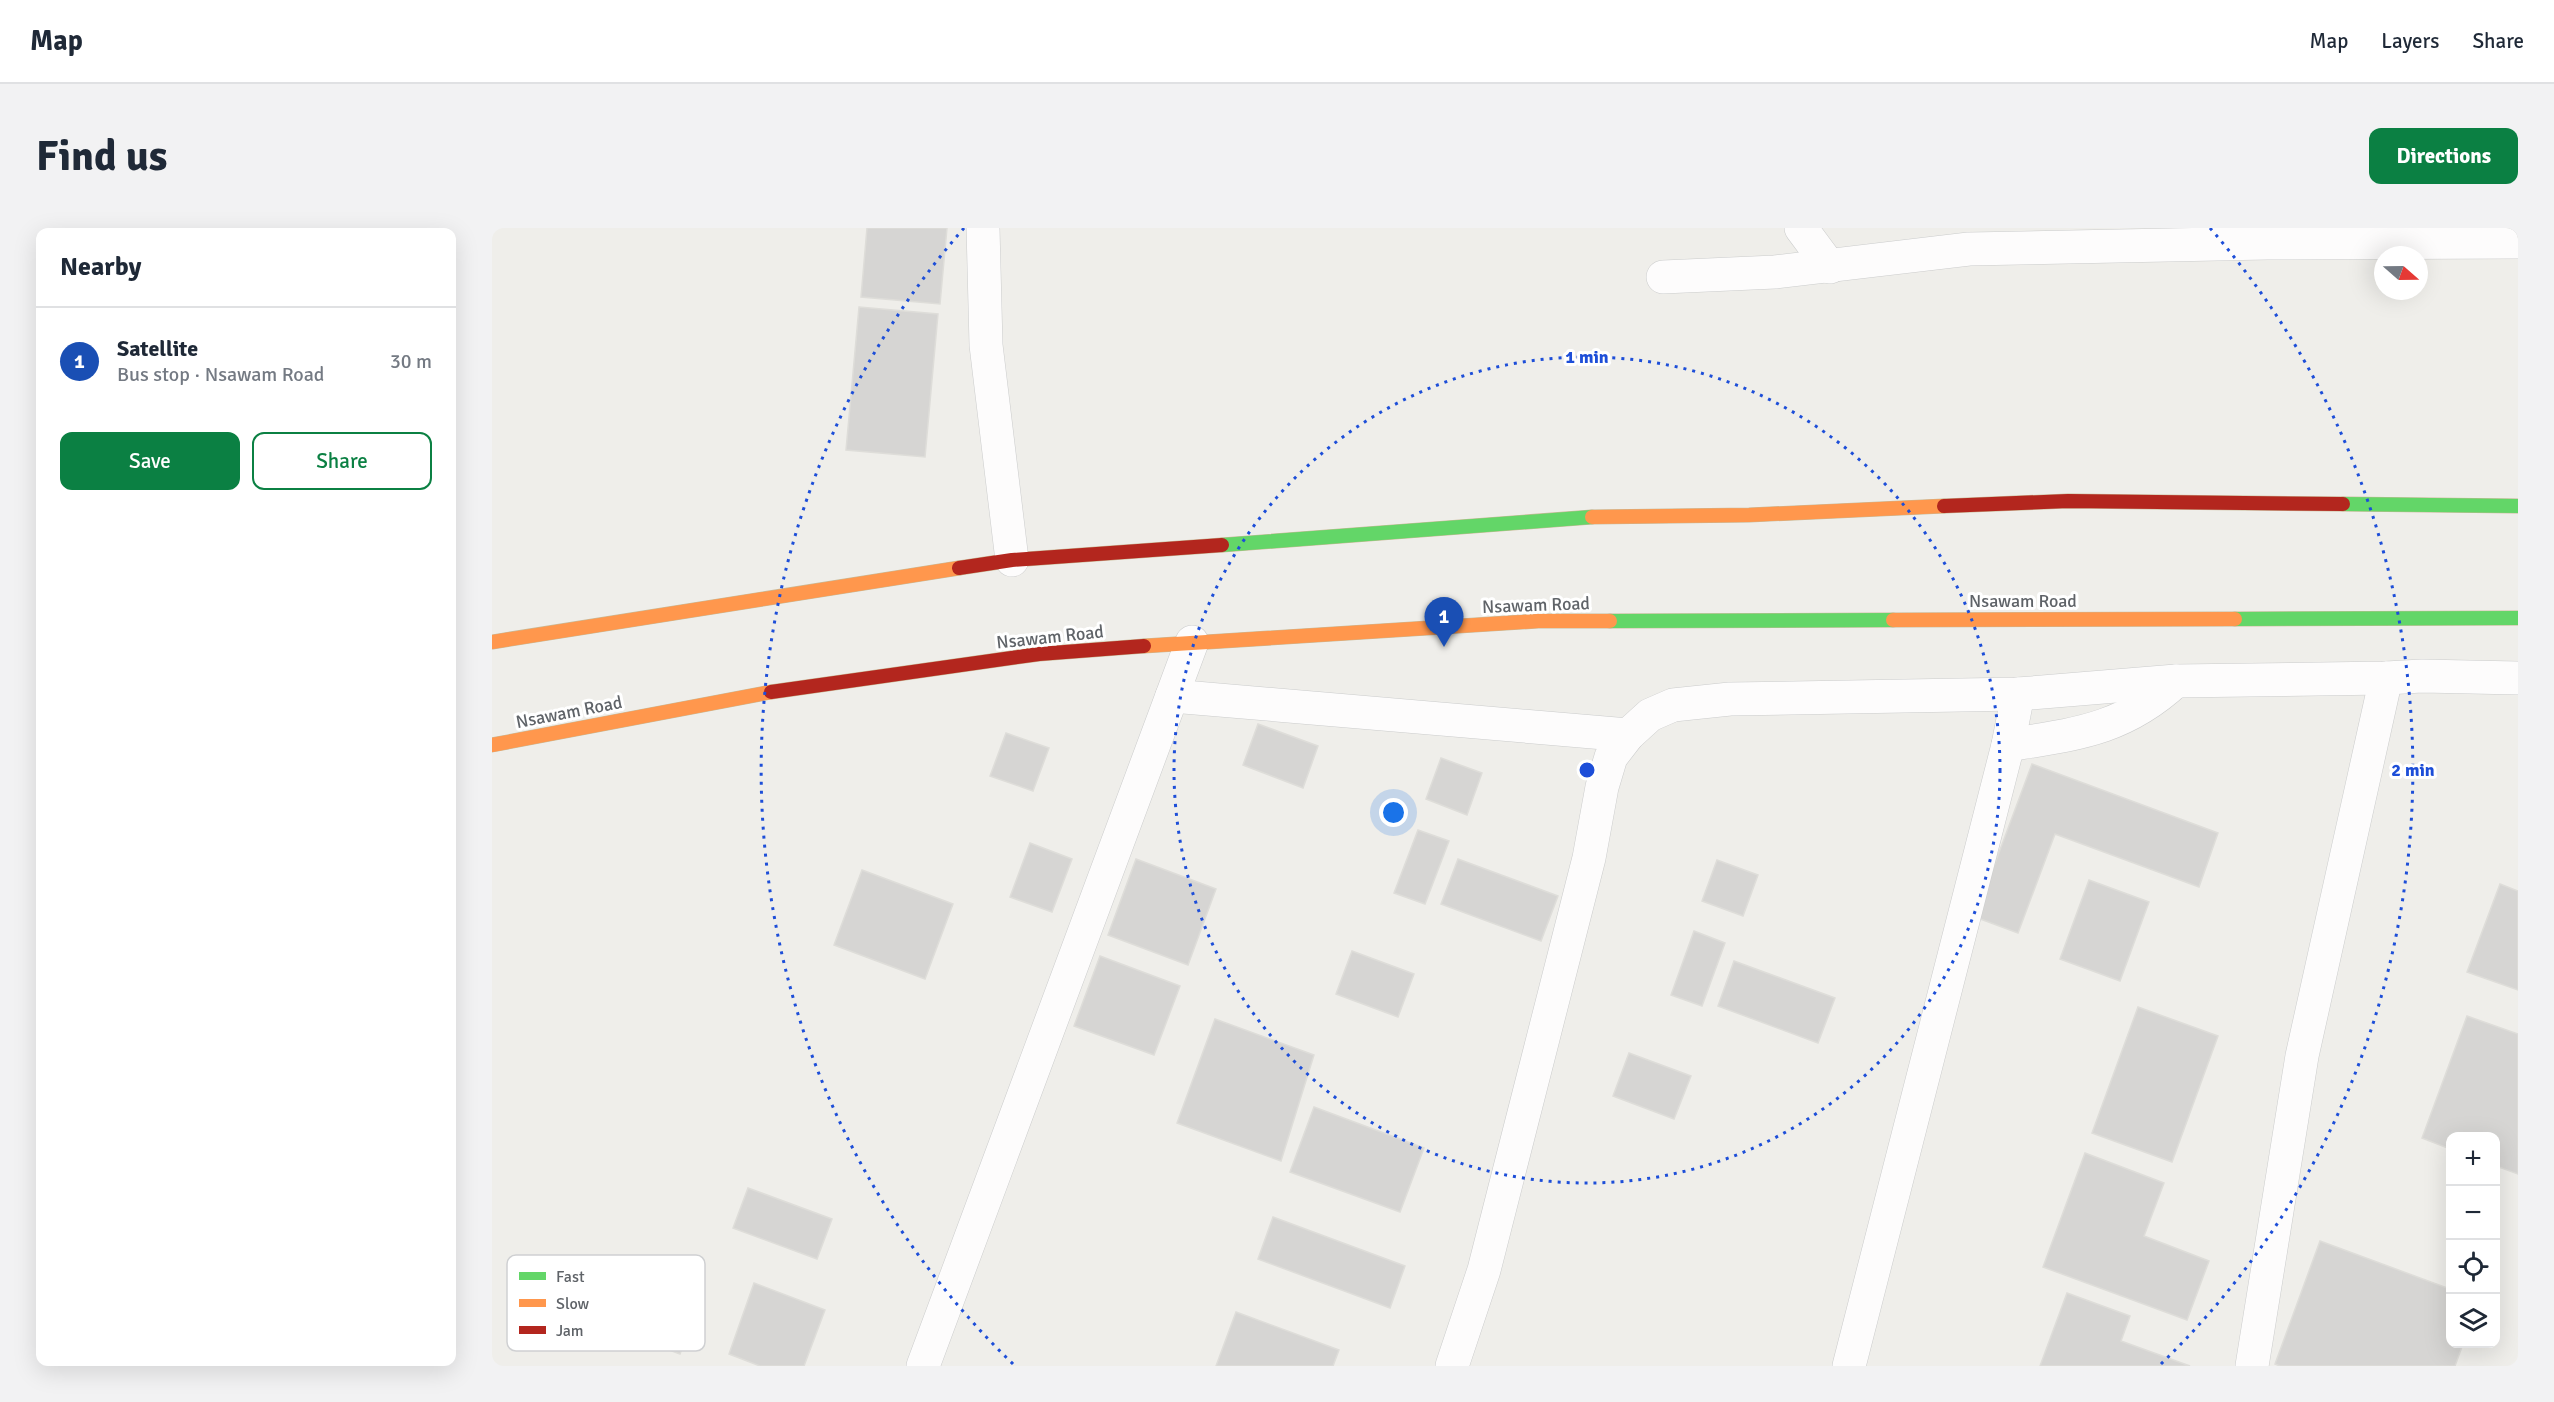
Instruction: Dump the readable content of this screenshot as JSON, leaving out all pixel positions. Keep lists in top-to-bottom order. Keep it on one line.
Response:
{"streets":{"highway":["Nsawam Road"]},"legend":["Fast","Slow","Jam"],"north":"right","page":{"header":"Map","nav":["Map","Layers","Share"],"buttons":["Directions",["Save","Share"]],"title":"Find us","heading":"Nearby","list":[{"mark":"1","name":"Satellite","note":"Bus stop · Nsawam Road","value":"30 m"}],"pins":"1","map_buttons":["+","−"]},"rings":["1 min","2 min"]}
